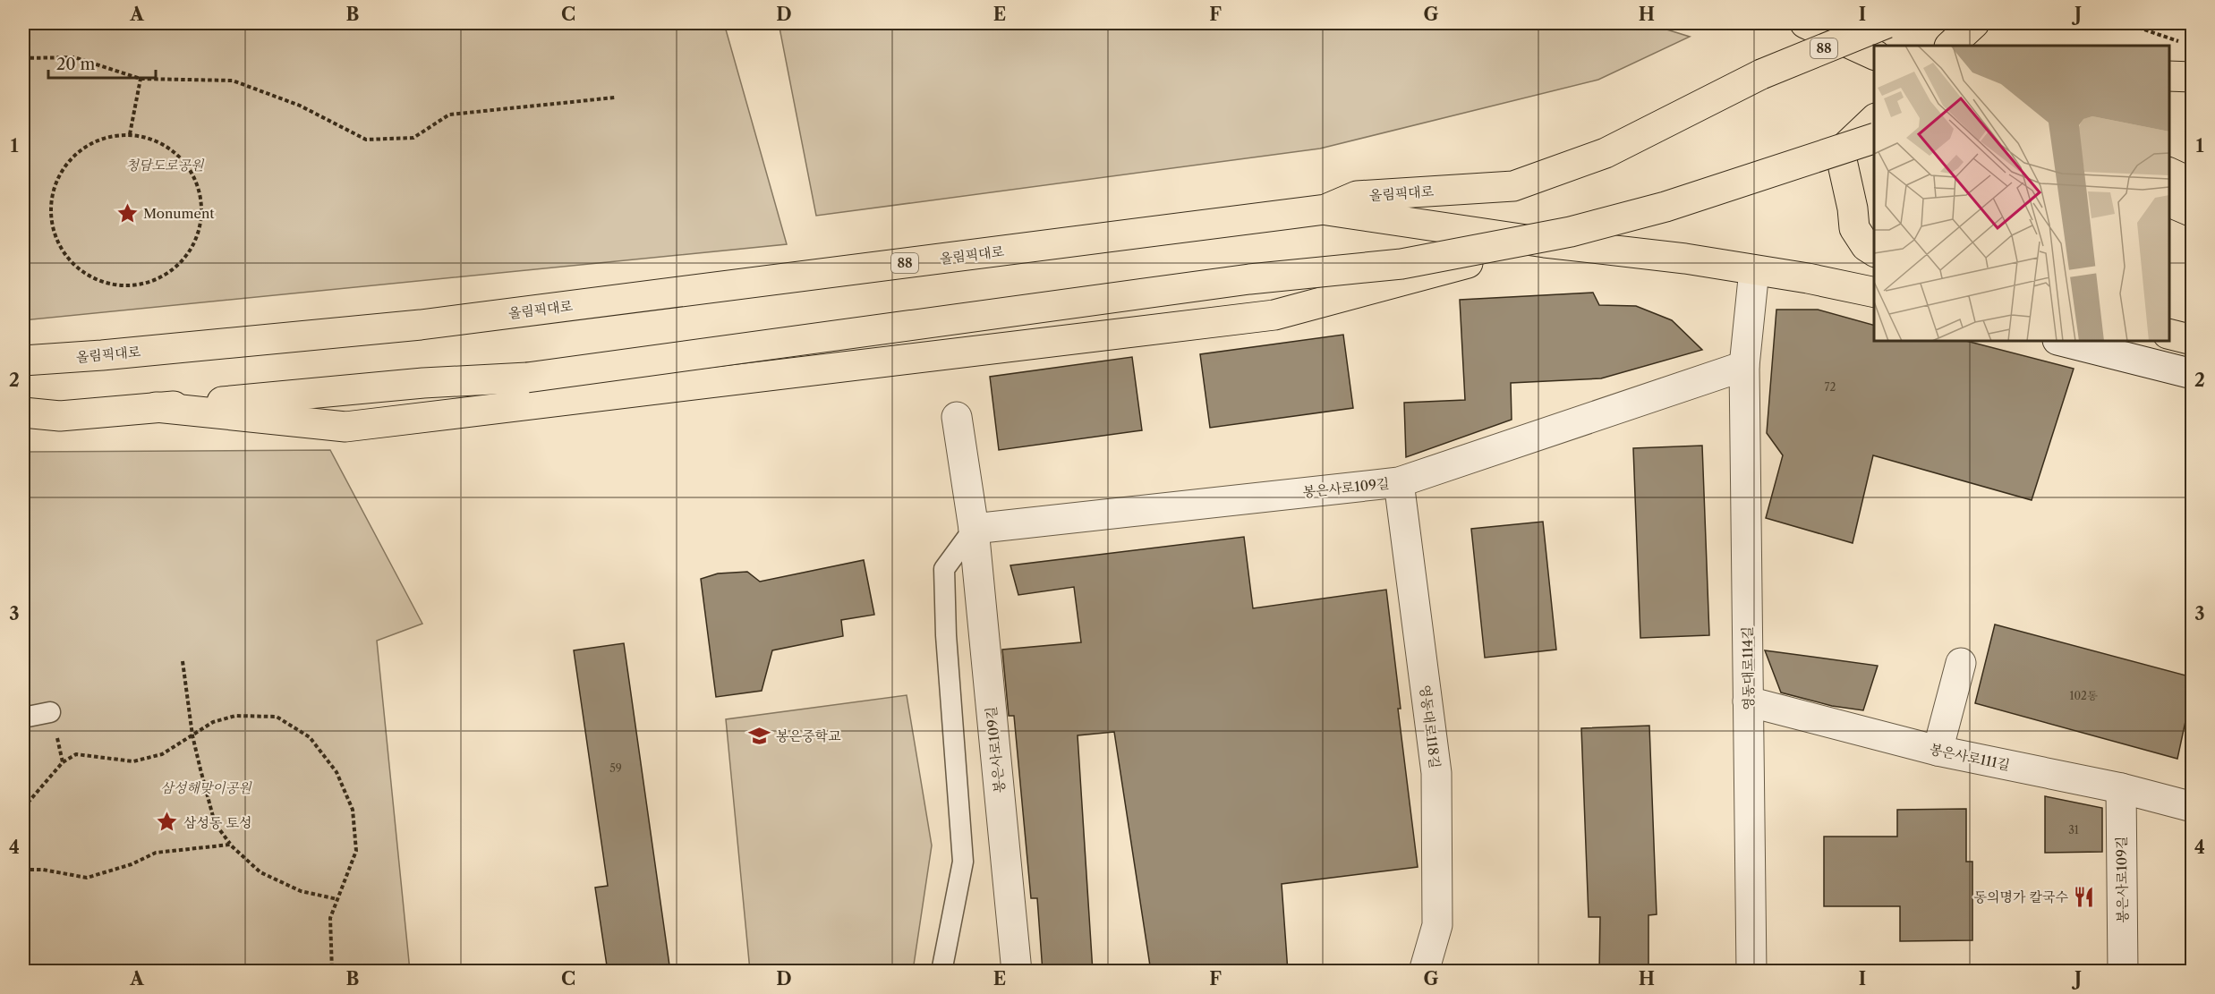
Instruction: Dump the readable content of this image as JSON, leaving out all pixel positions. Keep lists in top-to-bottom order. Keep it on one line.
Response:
{"streets":{"highway":["88","올림픽대로"],"street":["봉은사로109길","영동대로114길","영동대로118길","봉은사로111길"]},"crossings":[["봉은사로109길","영동대로118길"],["봉은사로109길","봉은사로111길"],["영동대로114길","봉은사로111길"]],"parks":["청담도로공원","삼성해맞이공원"],"places":{"place":["Monument","삼성동 토성"],"school or university":["봉은중학교"],"restaurant":["동의명가 칼국수"]},"house_numbers":["72","102동","59","31"],"scale_bar":"20 m","grid":{"columns":["A","B","C","D","E","F","G","H","I","J"],"rows":["1","2","3","4"]}}
